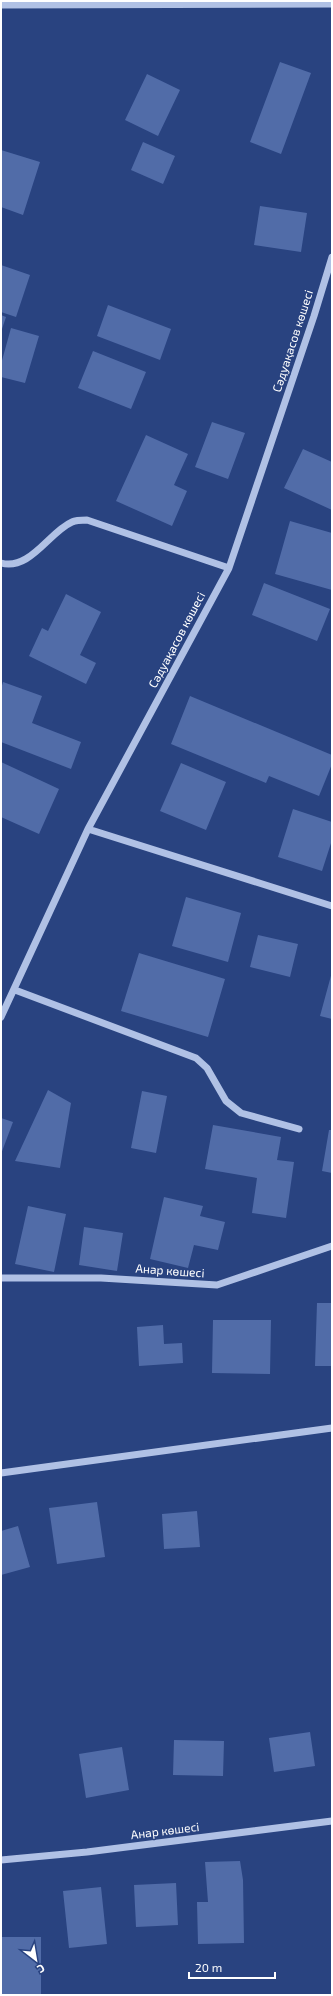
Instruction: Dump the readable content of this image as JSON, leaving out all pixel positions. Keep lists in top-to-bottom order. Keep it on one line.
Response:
{"streets":{"street":["Сәдуақасов көшесі","Анар көшесі"]},"scale_bar":"20 m","north":"bottom right"}
